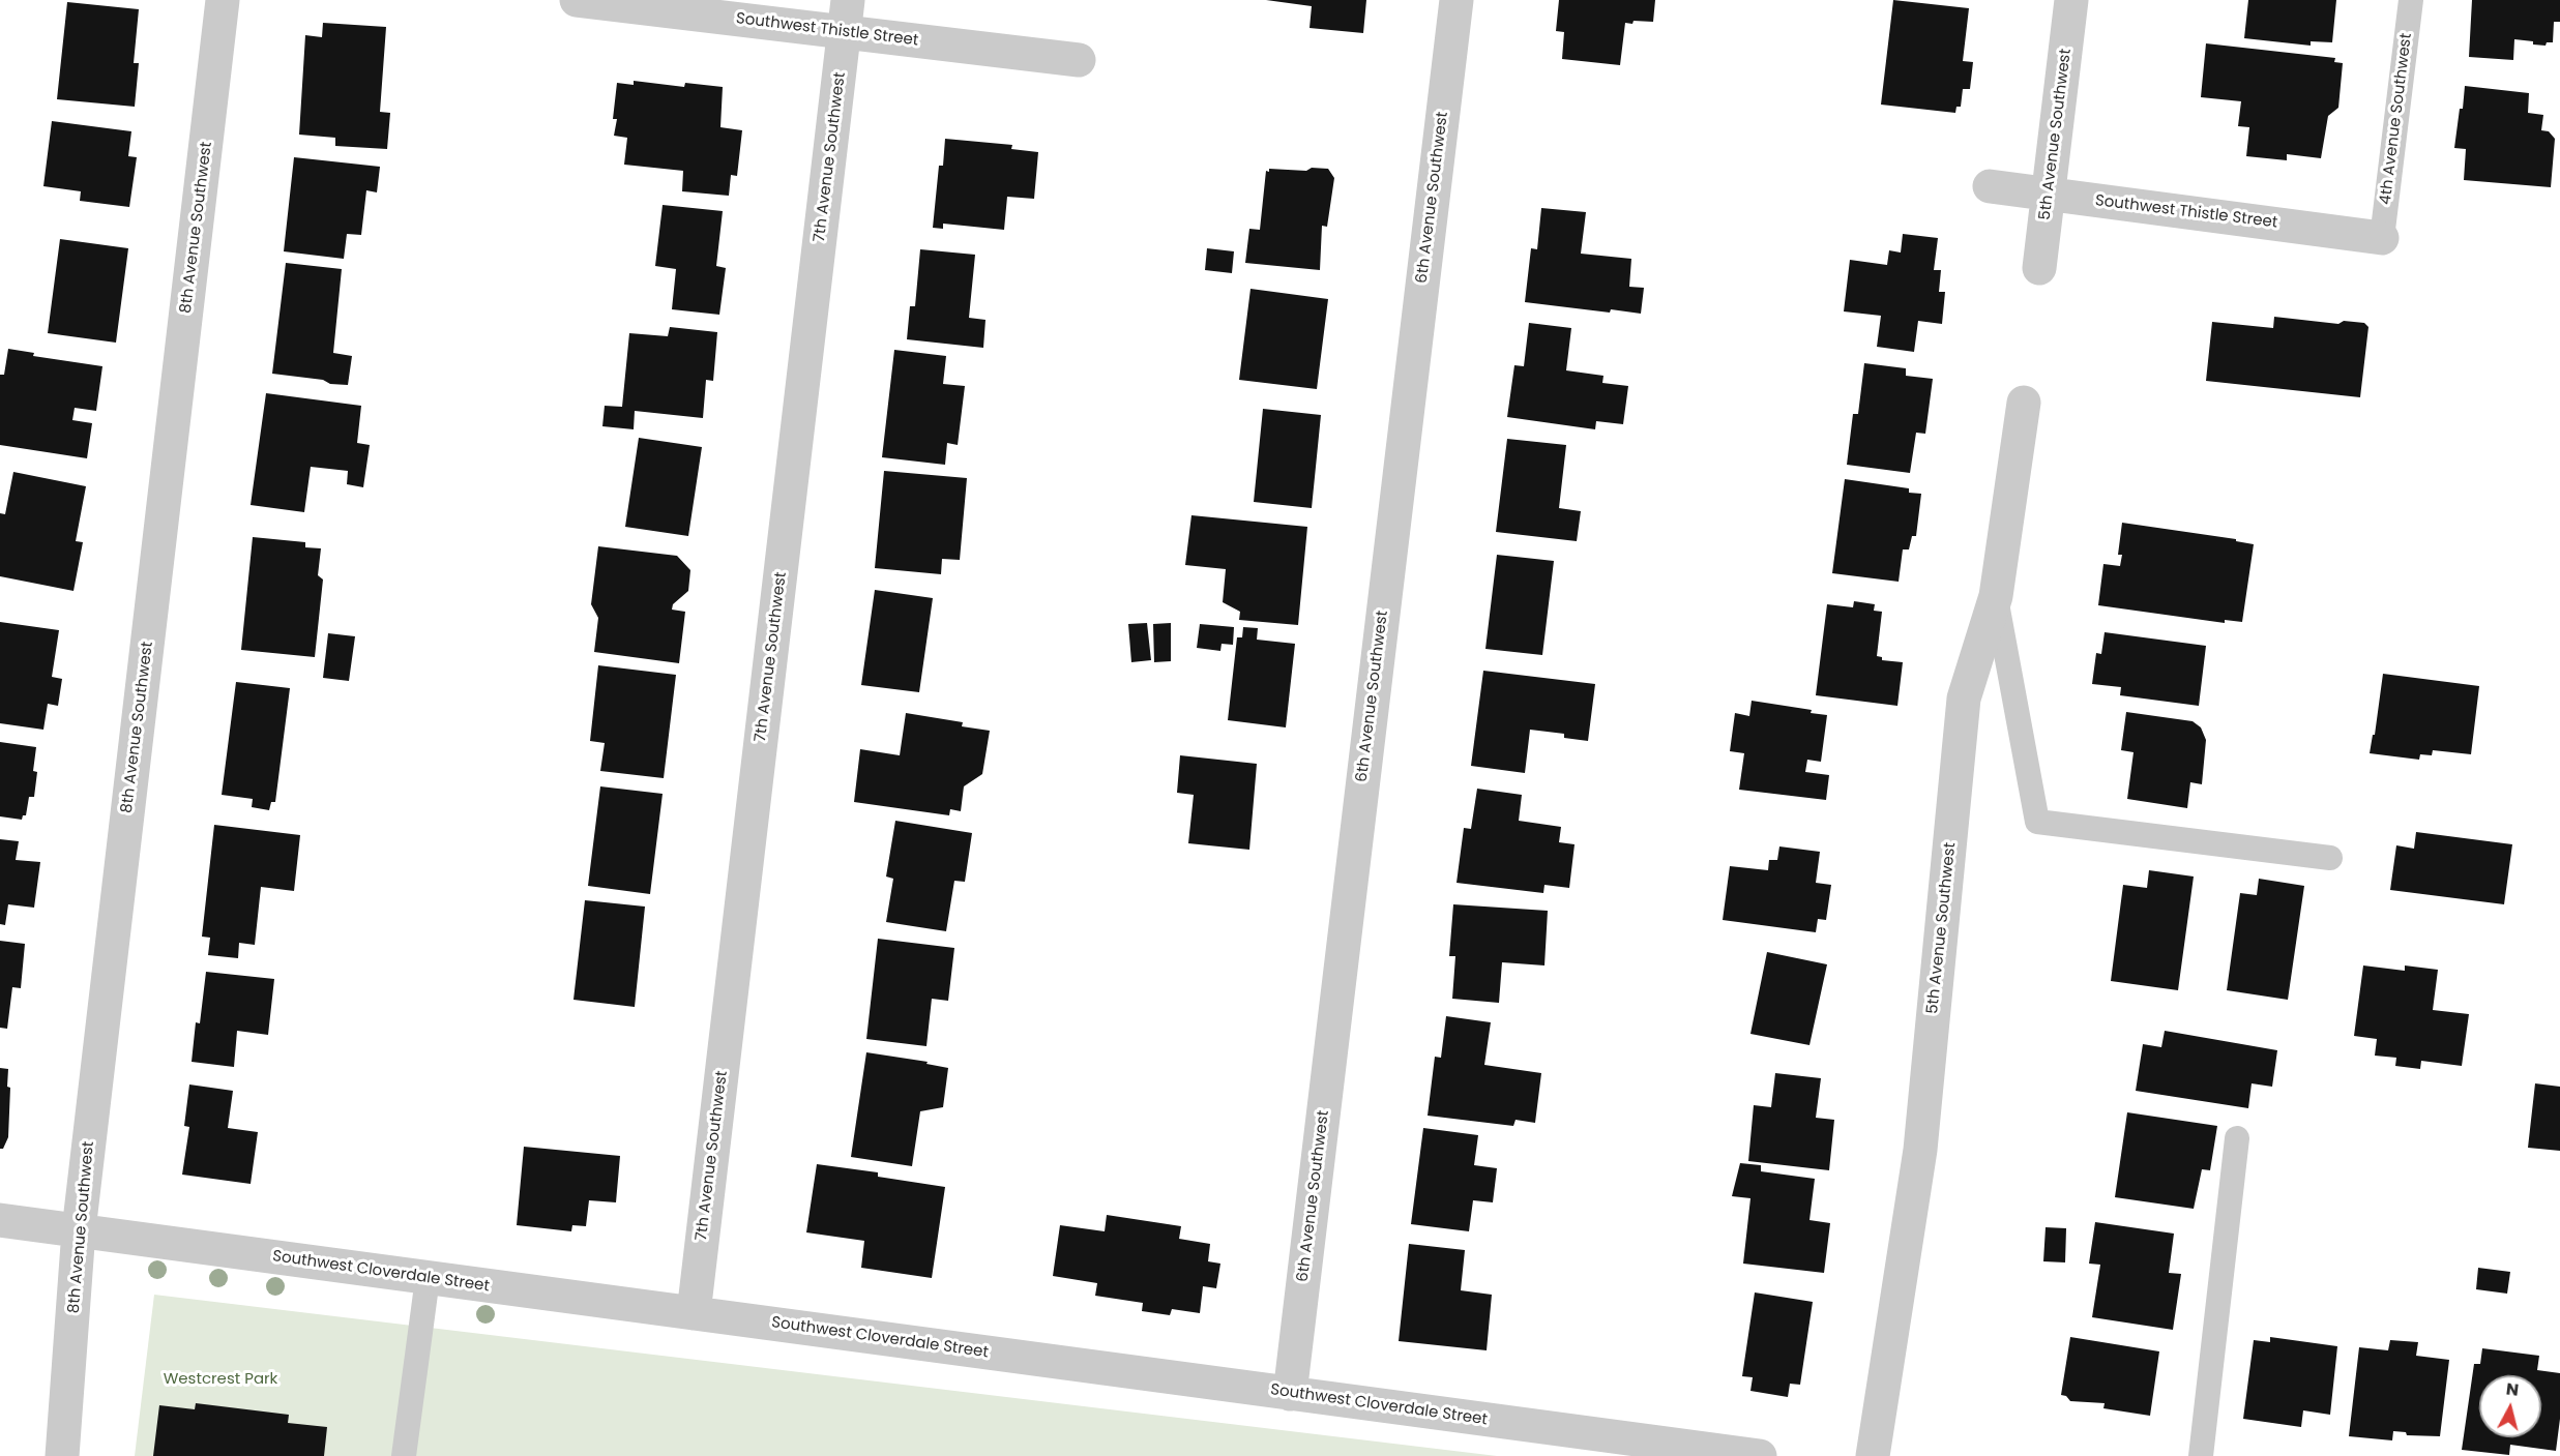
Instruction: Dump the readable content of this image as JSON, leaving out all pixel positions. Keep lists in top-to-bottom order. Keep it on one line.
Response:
{"streets":{"street":["Southwest Thistle Street","5th Avenue Southwest","7th Avenue Southwest","6th Avenue Southwest","8th Avenue Southwest","Southwest Cloverdale Street"],"lane":["4th Avenue Southwest"]},"crossings":[["Southwest Thistle Street","4th Avenue Southwest"],["Southwest Thistle Street","5th Avenue Southwest"],["Southwest Thistle Street","7th Avenue Southwest"],["7th Avenue Southwest","Southwest Cloverdale Street"],["6th Avenue Southwest","Southwest Cloverdale Street"],["8th Avenue Southwest","Southwest Cloverdale Street"]],"parks":["Westcrest Park"],"north":"top"}
